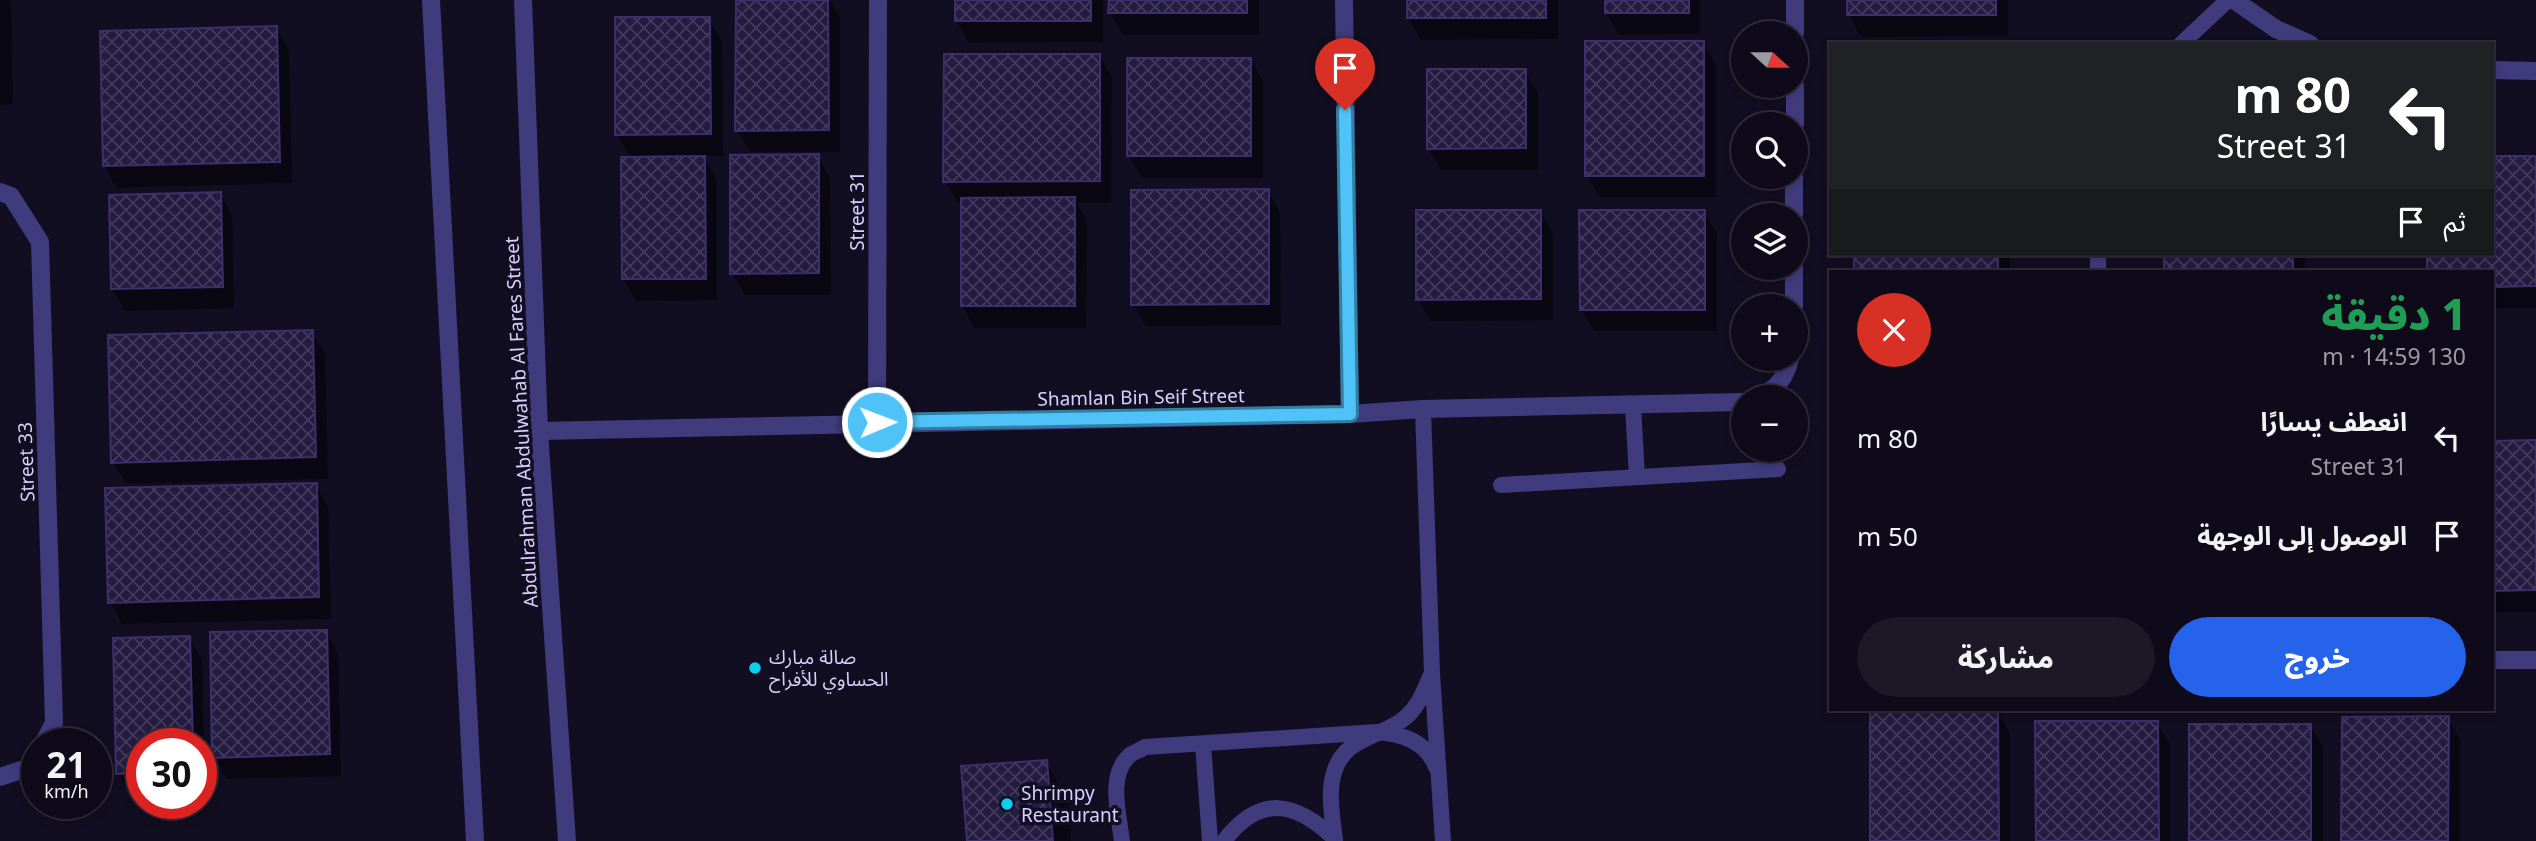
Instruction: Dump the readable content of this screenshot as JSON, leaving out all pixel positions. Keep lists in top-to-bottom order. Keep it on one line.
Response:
{"streets":{"street":["Street 31","Shamlan Bin Seif Street","Abdulrahman Abdulwahab Al Fares Street","Street 33"]},"crossings":[["Street 31","Shamlan Bin Seif Street"],["Shamlan Bin Seif Street","Abdulrahman Abdulwahab Al Fares Street"]],"places":["صالة مبارك الحساوي للأفراح","Shrimpy Restaurant"],"north":"right","page":{"map_buttons":["+","−"],"turn":["80 m","Street 31"],"then":"ثم","heading":["1 دقيقة","130 m · 14:59"],"list":[{"name":"انعطف يسارًا","note":"Street 31","value":"80 m"},{"name":"الوصول إلى الوجهة","value":"50 m"}],"buttons":["خروج","مشاركة"],"speed":"21 km/h","limit":"30"}}
